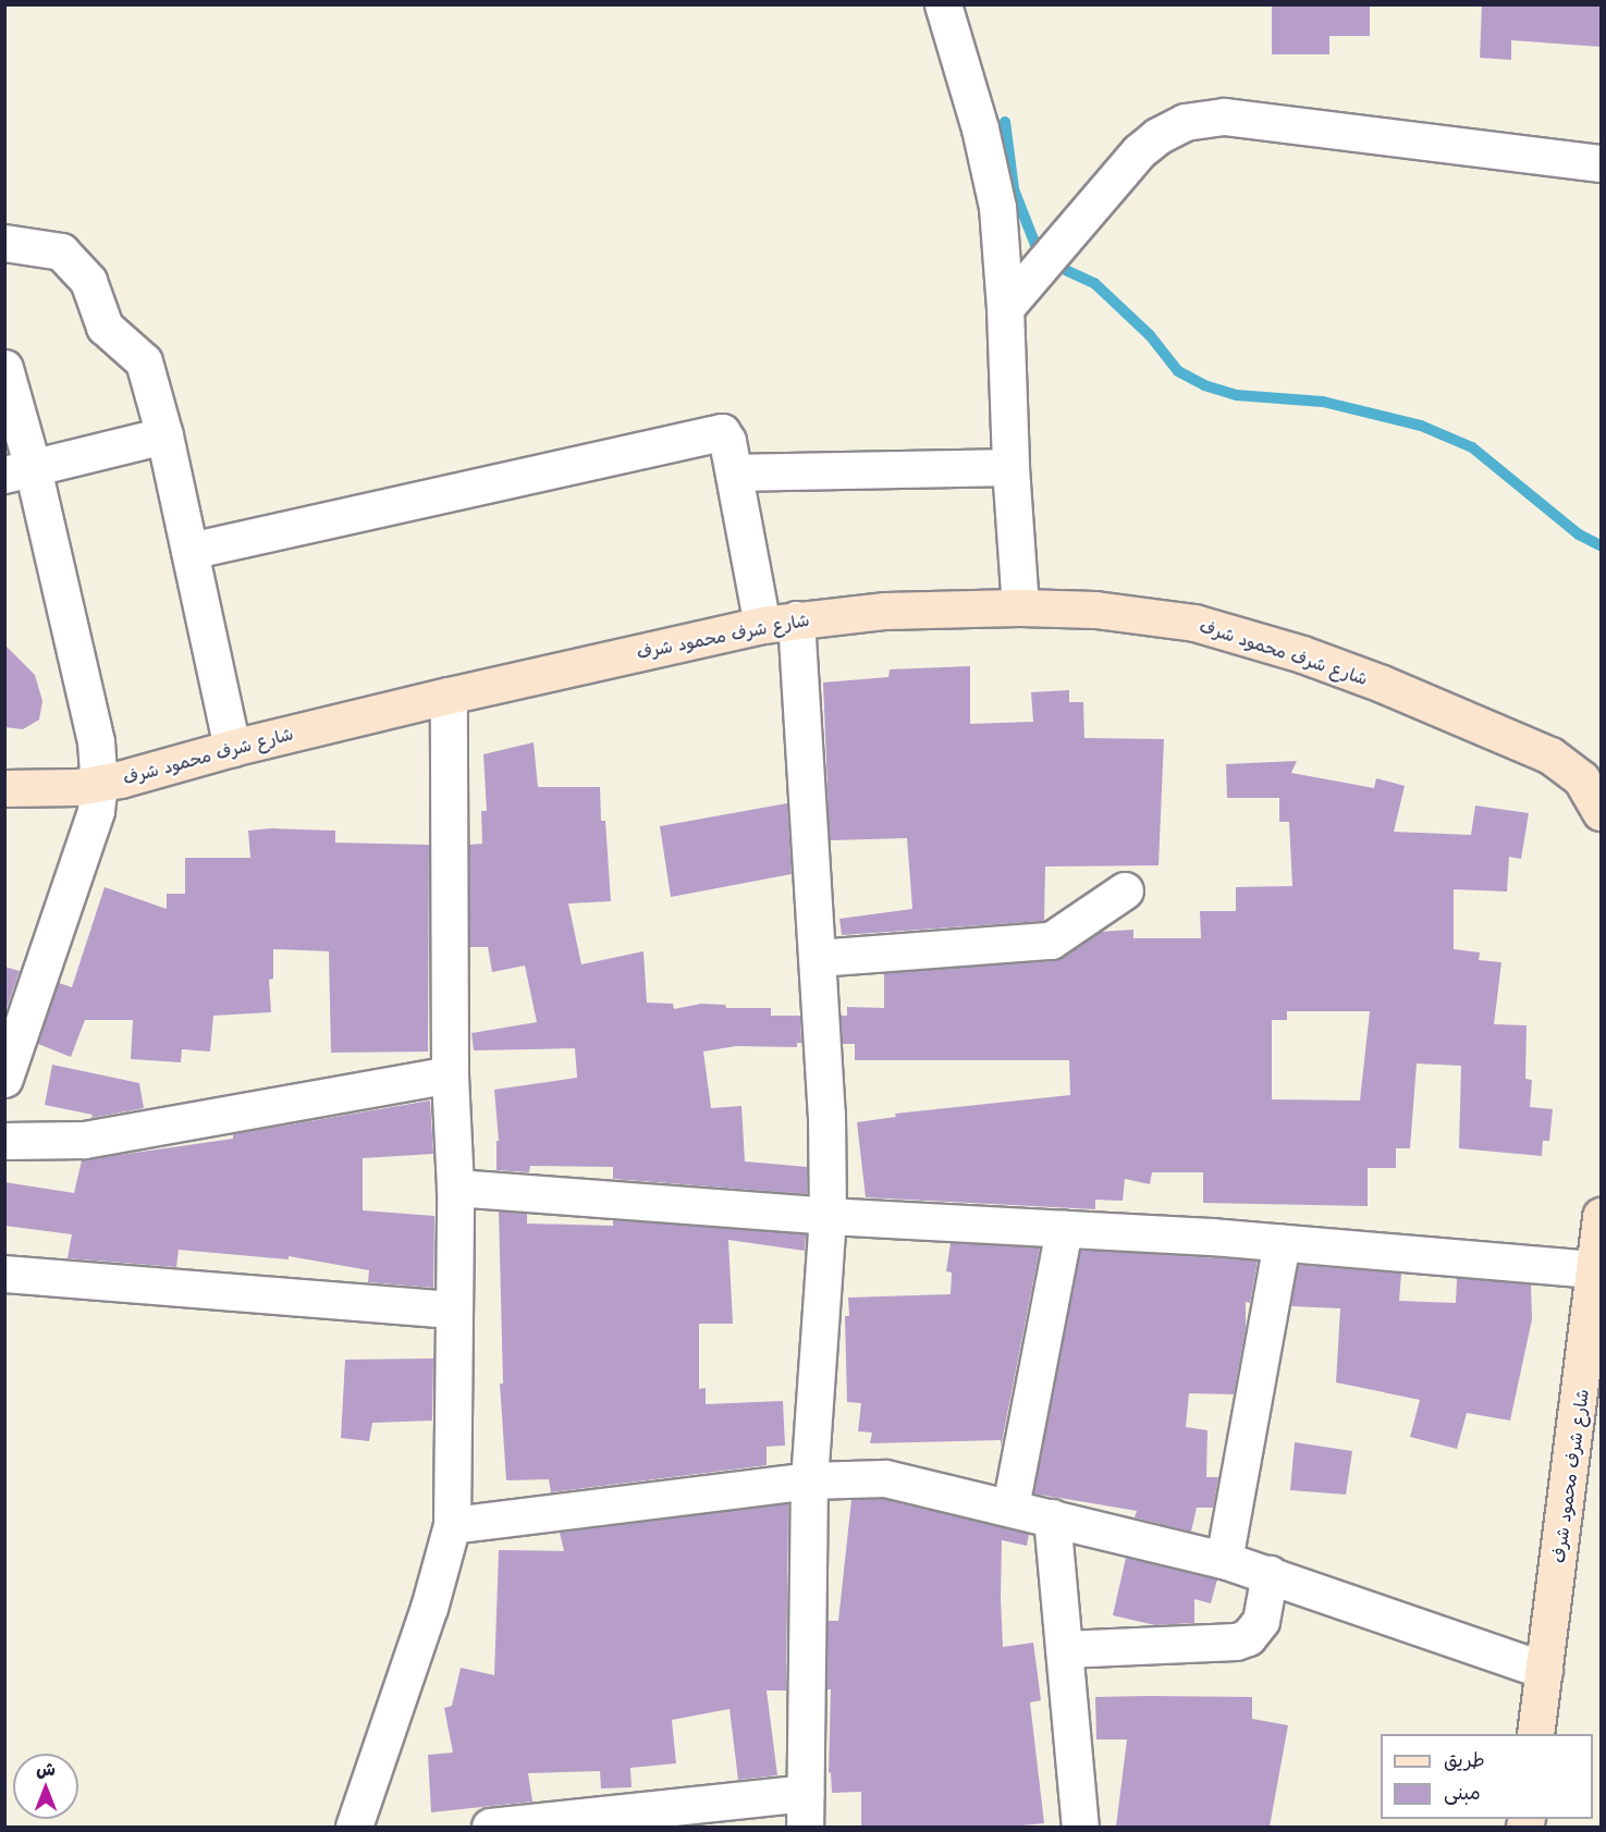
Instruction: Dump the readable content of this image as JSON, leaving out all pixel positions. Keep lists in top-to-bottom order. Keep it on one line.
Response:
{"streets":{"street":["شارع شرف محمود شرف"]},"legend":["طريق","مبنى"],"north":"top"}
